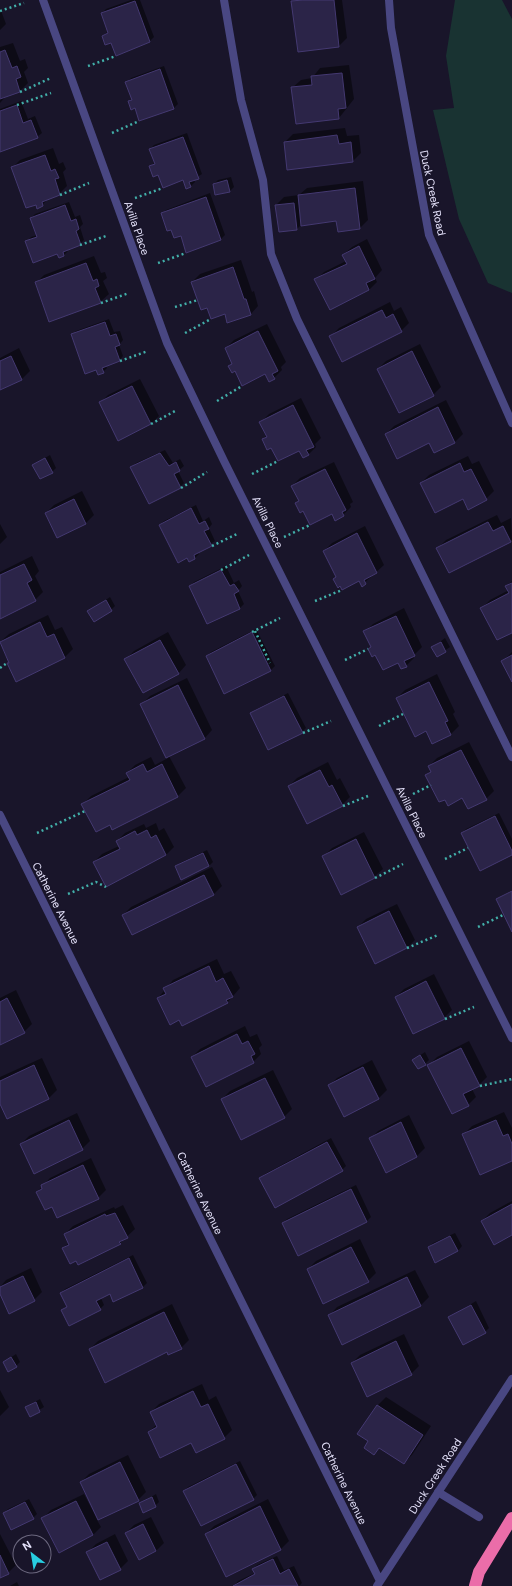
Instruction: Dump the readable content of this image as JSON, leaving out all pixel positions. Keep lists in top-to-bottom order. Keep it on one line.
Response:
{"streets":{"street":["Duck Creek Road","Avilla Place","Catherine Avenue"]},"crossings":[["Duck Creek Road","Catherine Avenue"]],"north":"top left"}
